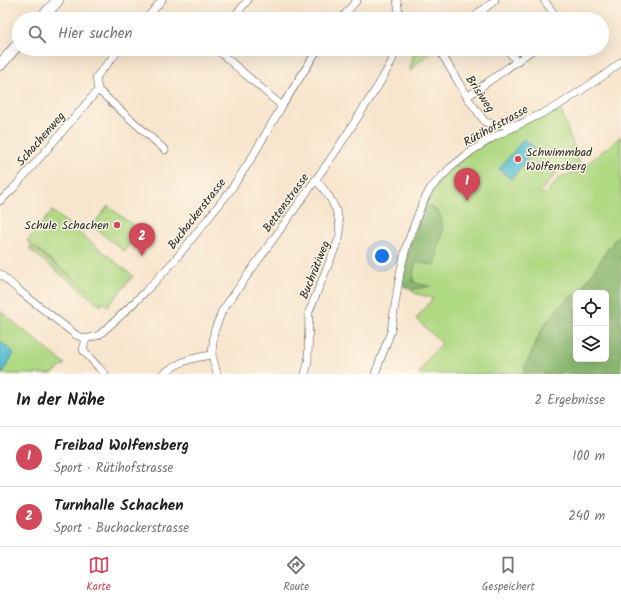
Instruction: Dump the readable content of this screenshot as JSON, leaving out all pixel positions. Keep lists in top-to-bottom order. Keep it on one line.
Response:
{"streets":{"street":["Brisiweg","Rütihofstrasse","Schachenweg","Bettenstrasse","Buchackerstrasse","Buchrütiweg"]},"crossings":[["Brisiweg","Rütihofstrasse"],["Bettenstrasse","Buchrütiweg"]],"places":["Schwimmbad Wolfensberg","Schule Schachen"],"page":{"search":"Hier suchen","pins":["1","2"],"heading":["In der Nähe","2 Ergebnisse"],"list":[{"mark":"1","name":"Freibad Wolfensberg","note":"Sport · Rütihofstrasse","value":"100 m"},{"mark":"2","name":"Turnhalle Schachen","note":"Sport · Buchackerstrasse","value":"240 m"}],"nav":["Karte","Route","Gespeichert"]}}
